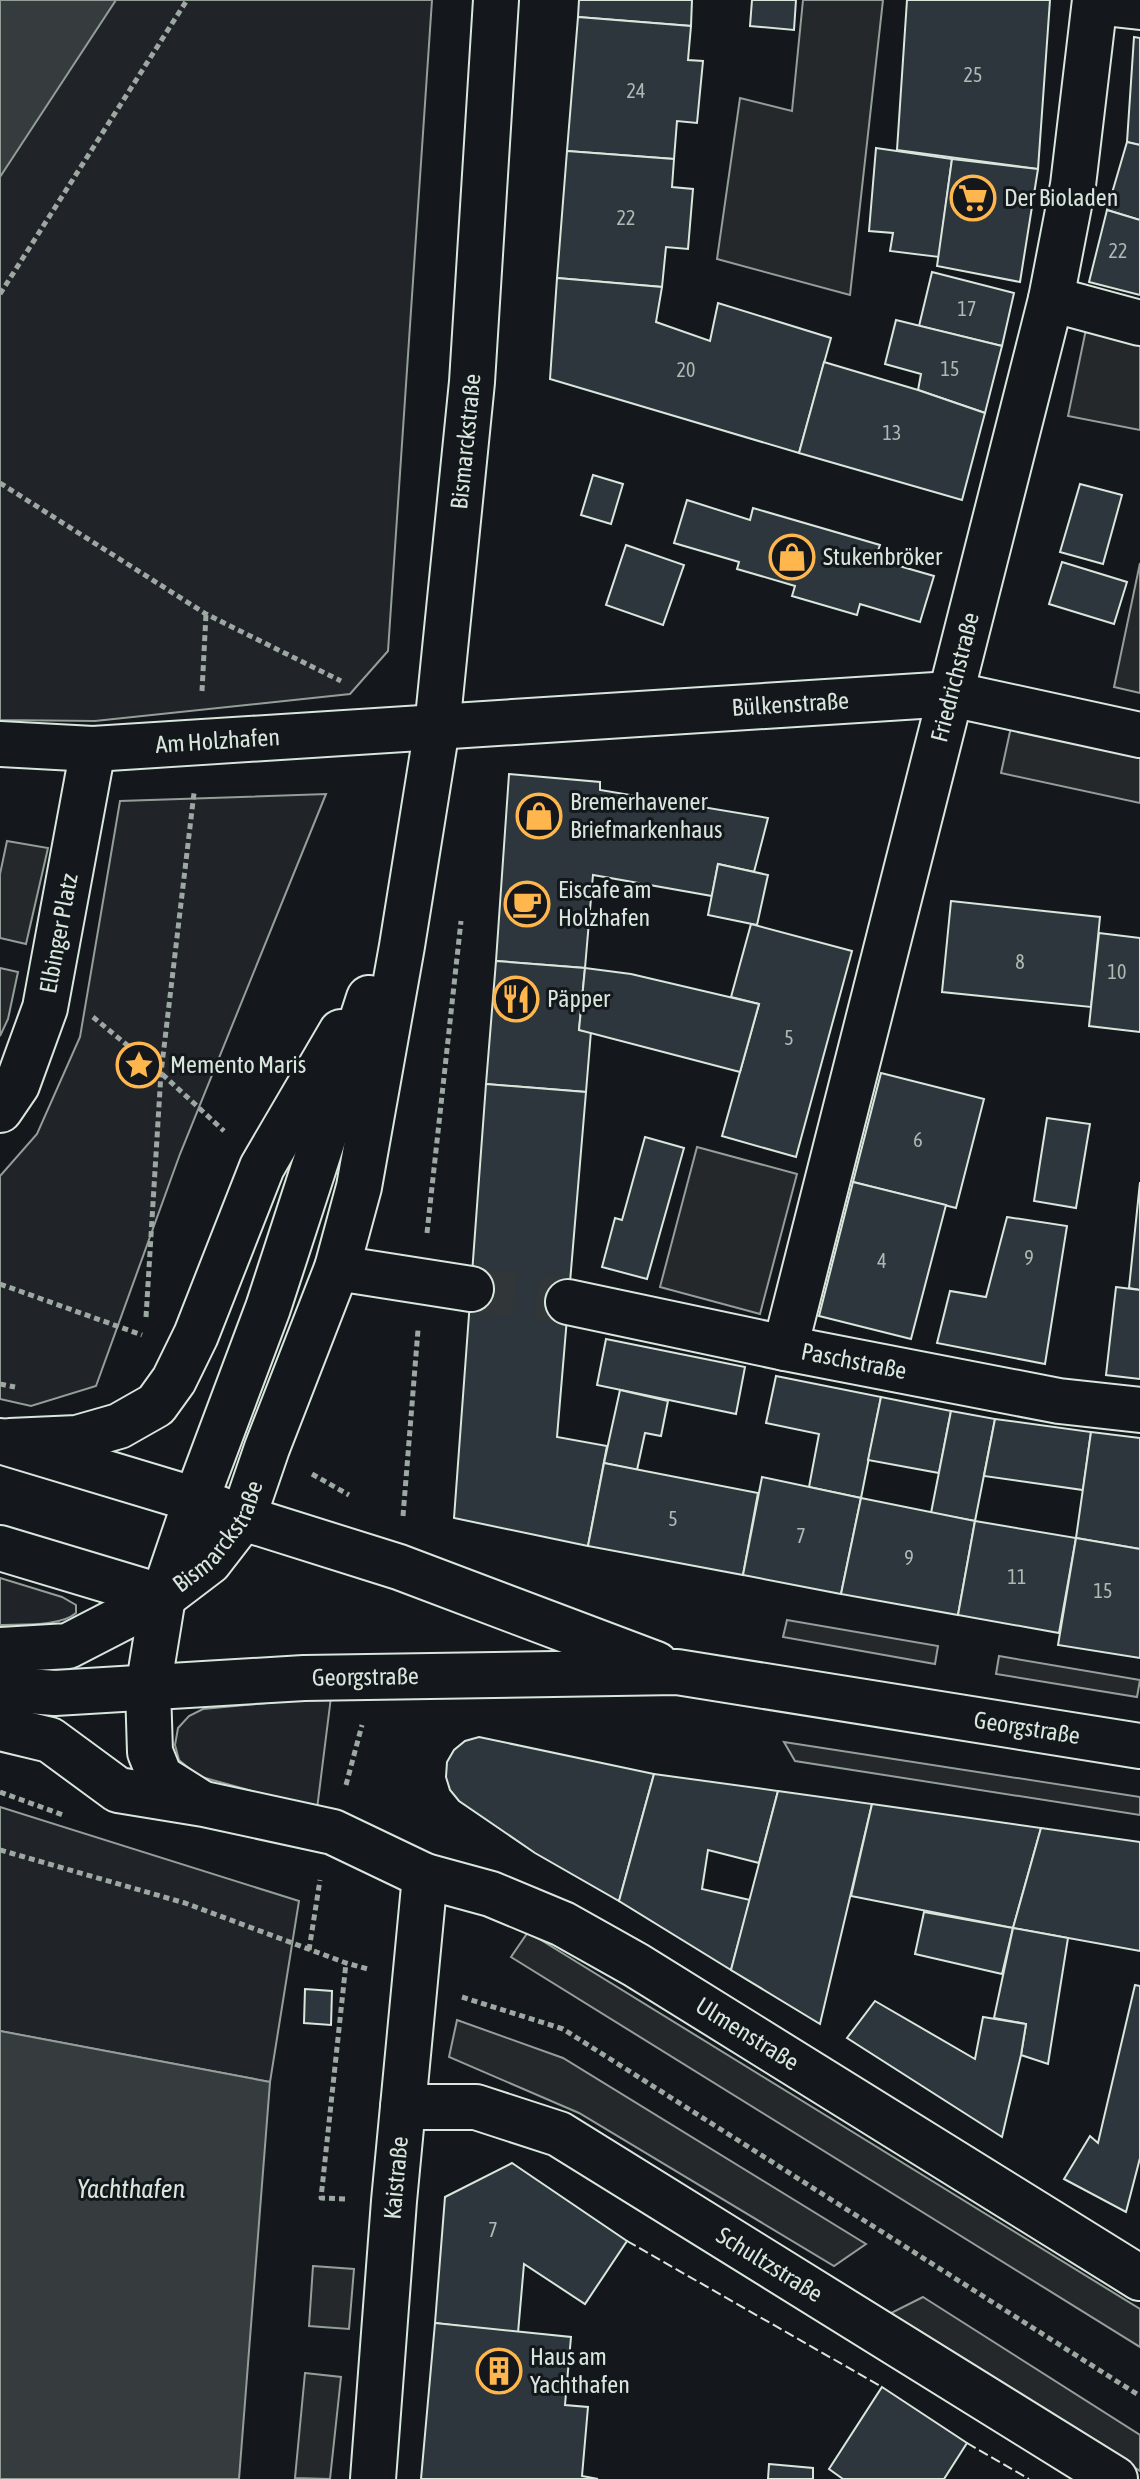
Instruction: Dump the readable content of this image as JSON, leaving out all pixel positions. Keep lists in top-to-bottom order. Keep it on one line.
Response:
{"streets":{"street":["Bismarckstraße","Friedrichstraße","Bülkenstraße","Am Holzhafen","Elbinger Platz","Paschstraße","Georgstraße","Ulmenstraße","Kaistraße","Schultzstraße"]},"crossings":[["Bismarckstraße","Bülkenstraße"],["Bismarckstraße","Am Holzhafen"],["Bismarckstraße","Georgstraße"],["Friedrichstraße","Bülkenstraße"],["Friedrichstraße","Paschstraße"],["Bülkenstraße","Am Holzhafen"],["Am Holzhafen","Elbinger Platz"],["Ulmenstraße","Kaistraße"],["Kaistraße","Schultzstraße"]],"water":["Yachthafen"],"places":{"supermarket":["Der Bioladen"],"shop":["Stukenbröker","Bremerhavener Briefmarkenhaus"],"cafe":["Eiscafe am Holzhafen"],"restaurant":["Päpper"],"place":["Memento Maris"],"building":["Haus am Yachthafen"]},"house_numbers":["25","24","22","22","17","15","20","13","8","10","5","6","9","4","5","7","9","11","15","7"]}
